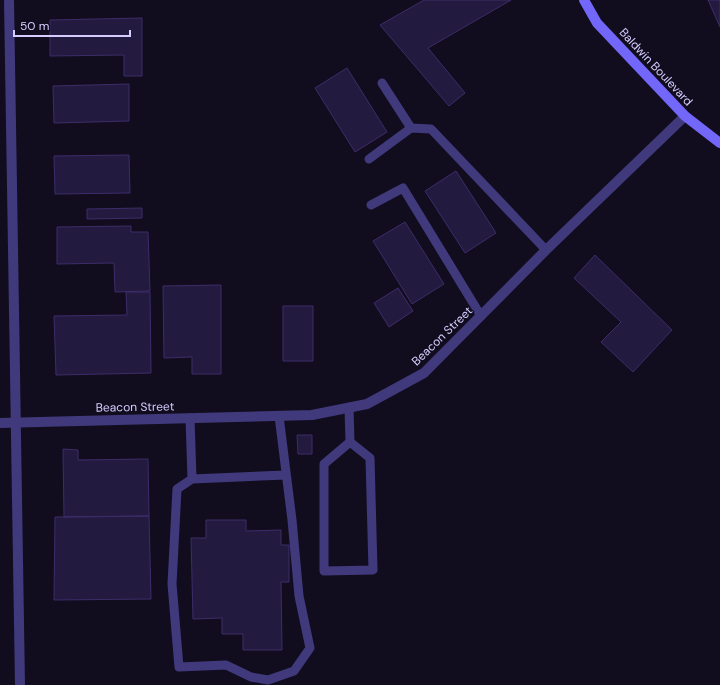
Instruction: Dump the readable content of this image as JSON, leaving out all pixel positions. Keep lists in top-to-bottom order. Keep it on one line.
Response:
{"streets":{"main road":["Baldwin Boulevard"],"street":["Beacon Street"]},"crossings":[["Baldwin Boulevard","Beacon Street"]],"scale_bar":"50 m"}
